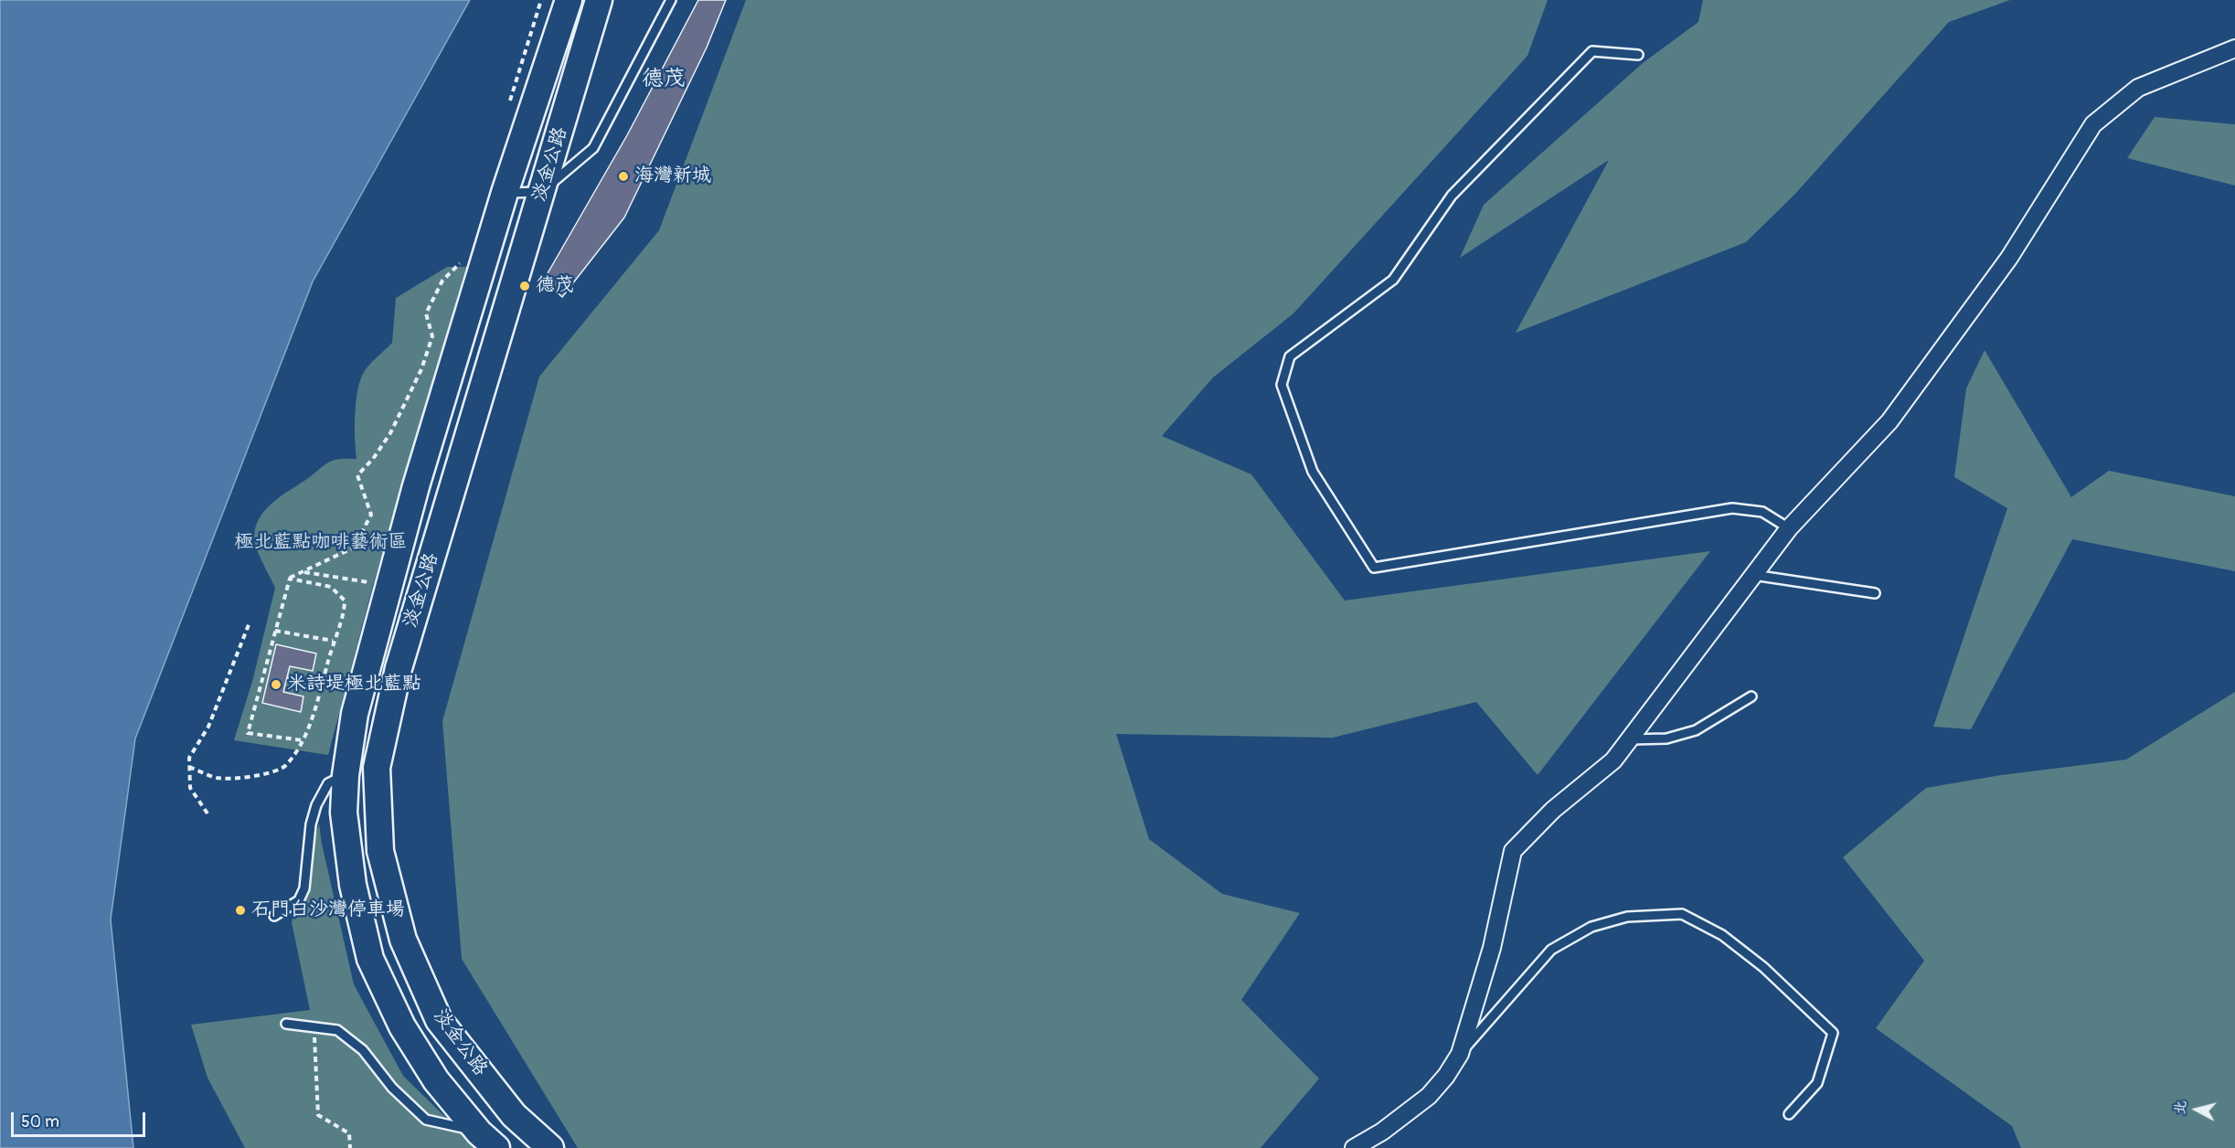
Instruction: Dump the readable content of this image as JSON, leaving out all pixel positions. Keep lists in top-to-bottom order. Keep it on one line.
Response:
{"streets":{"main road":["淡金公路"]},"districts":["德茂"],"parks":["極北藍點咖啡藝術區"],"places":["海灣新城","德茂","米詩堤極北藍點","石門白沙灣停車場"],"scale_bar":"50 m","north":"left"}
